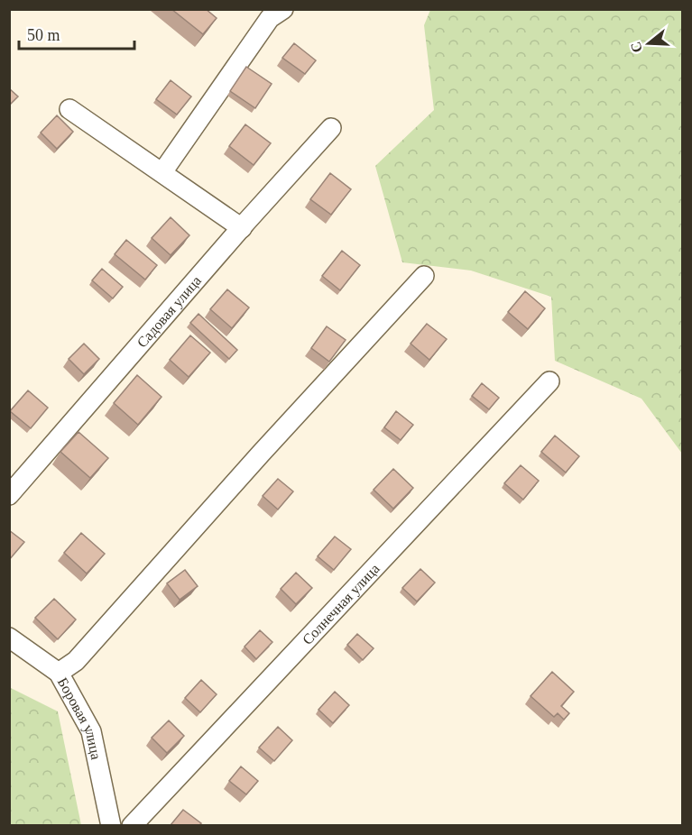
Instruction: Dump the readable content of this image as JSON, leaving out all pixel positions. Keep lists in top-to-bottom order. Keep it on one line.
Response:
{"streets":{"street":["Садовая улица","Солнечная улица","Боровая улица"]},"scale_bar":"50 m","north":"left"}
